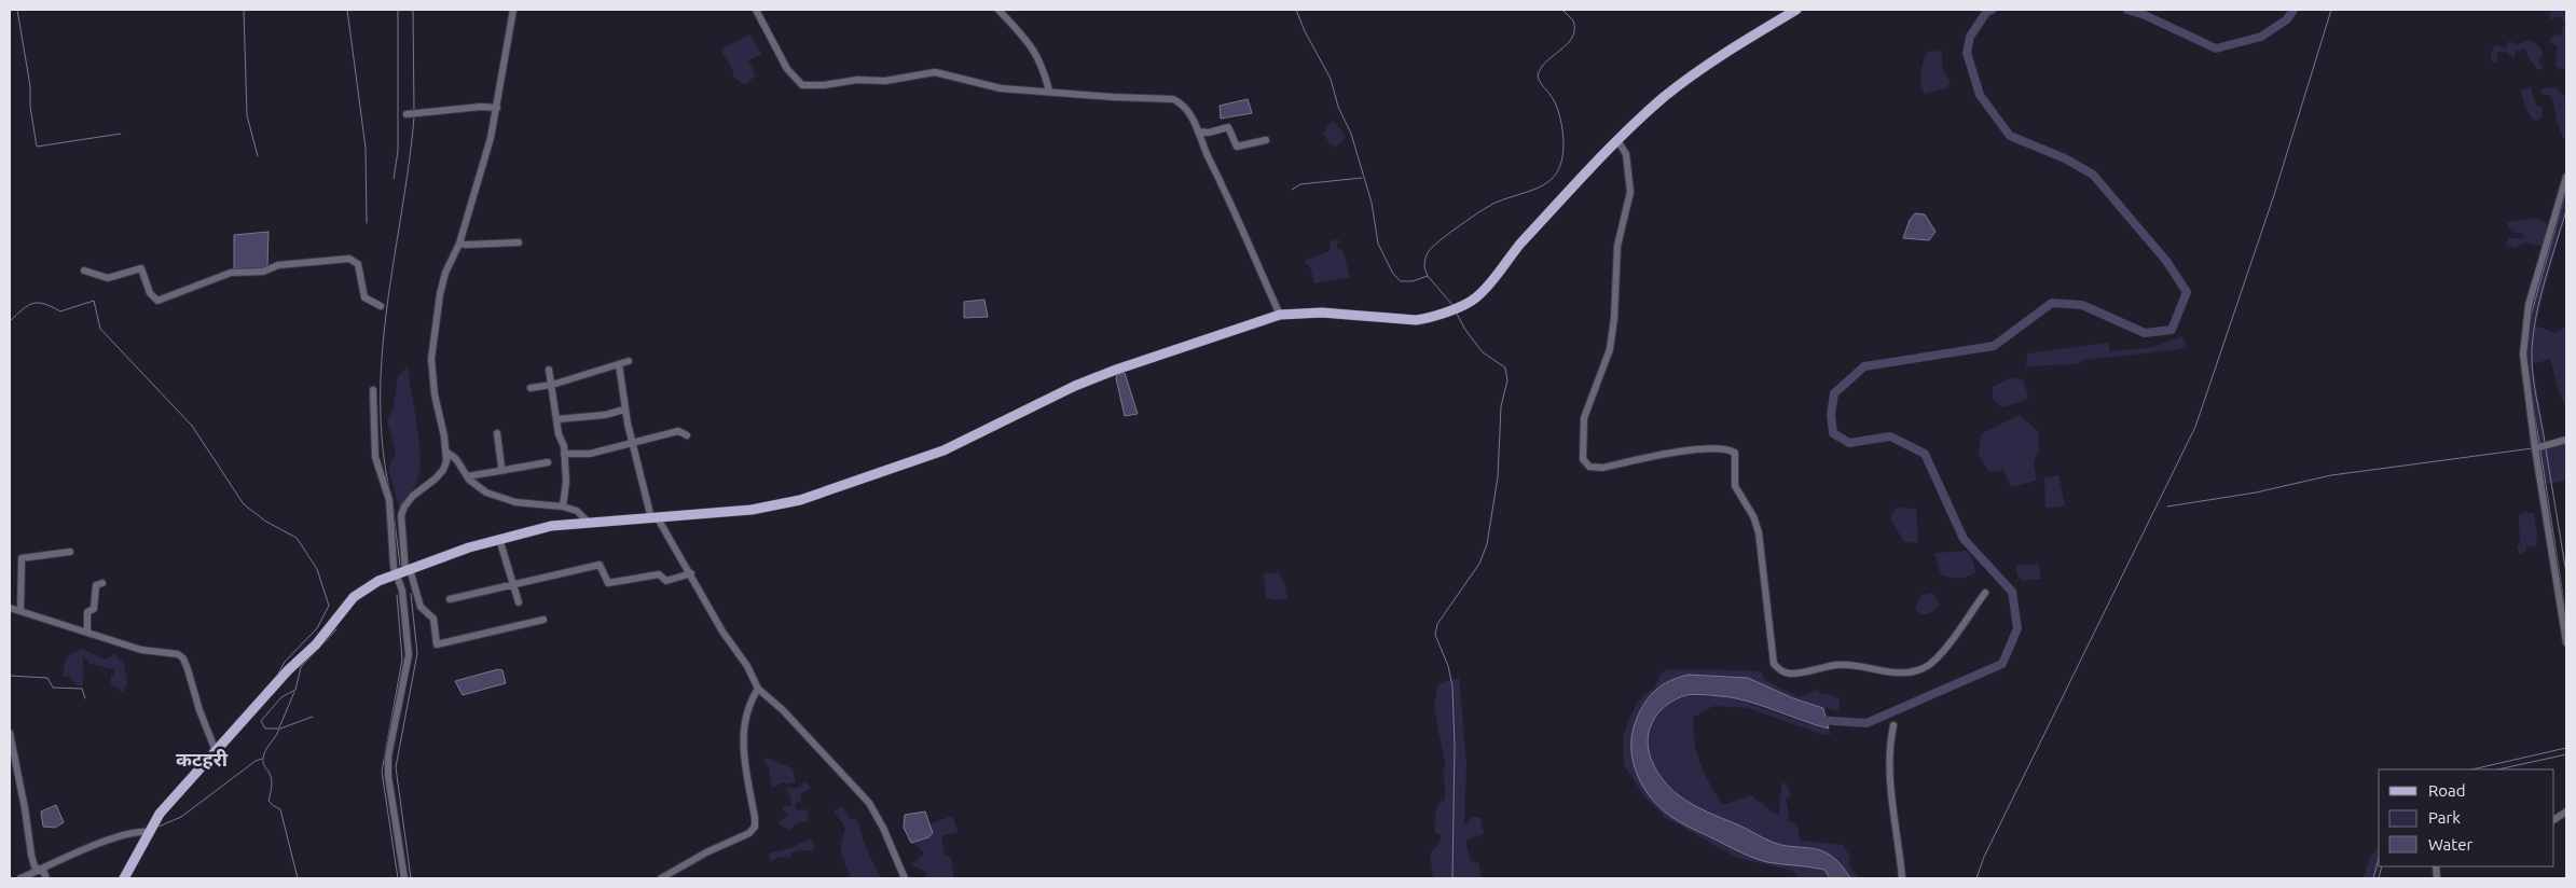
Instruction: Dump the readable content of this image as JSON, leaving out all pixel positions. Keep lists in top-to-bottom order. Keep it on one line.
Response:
{"districts":["कटहरी"],"legend":["Road","Park","Water"]}
